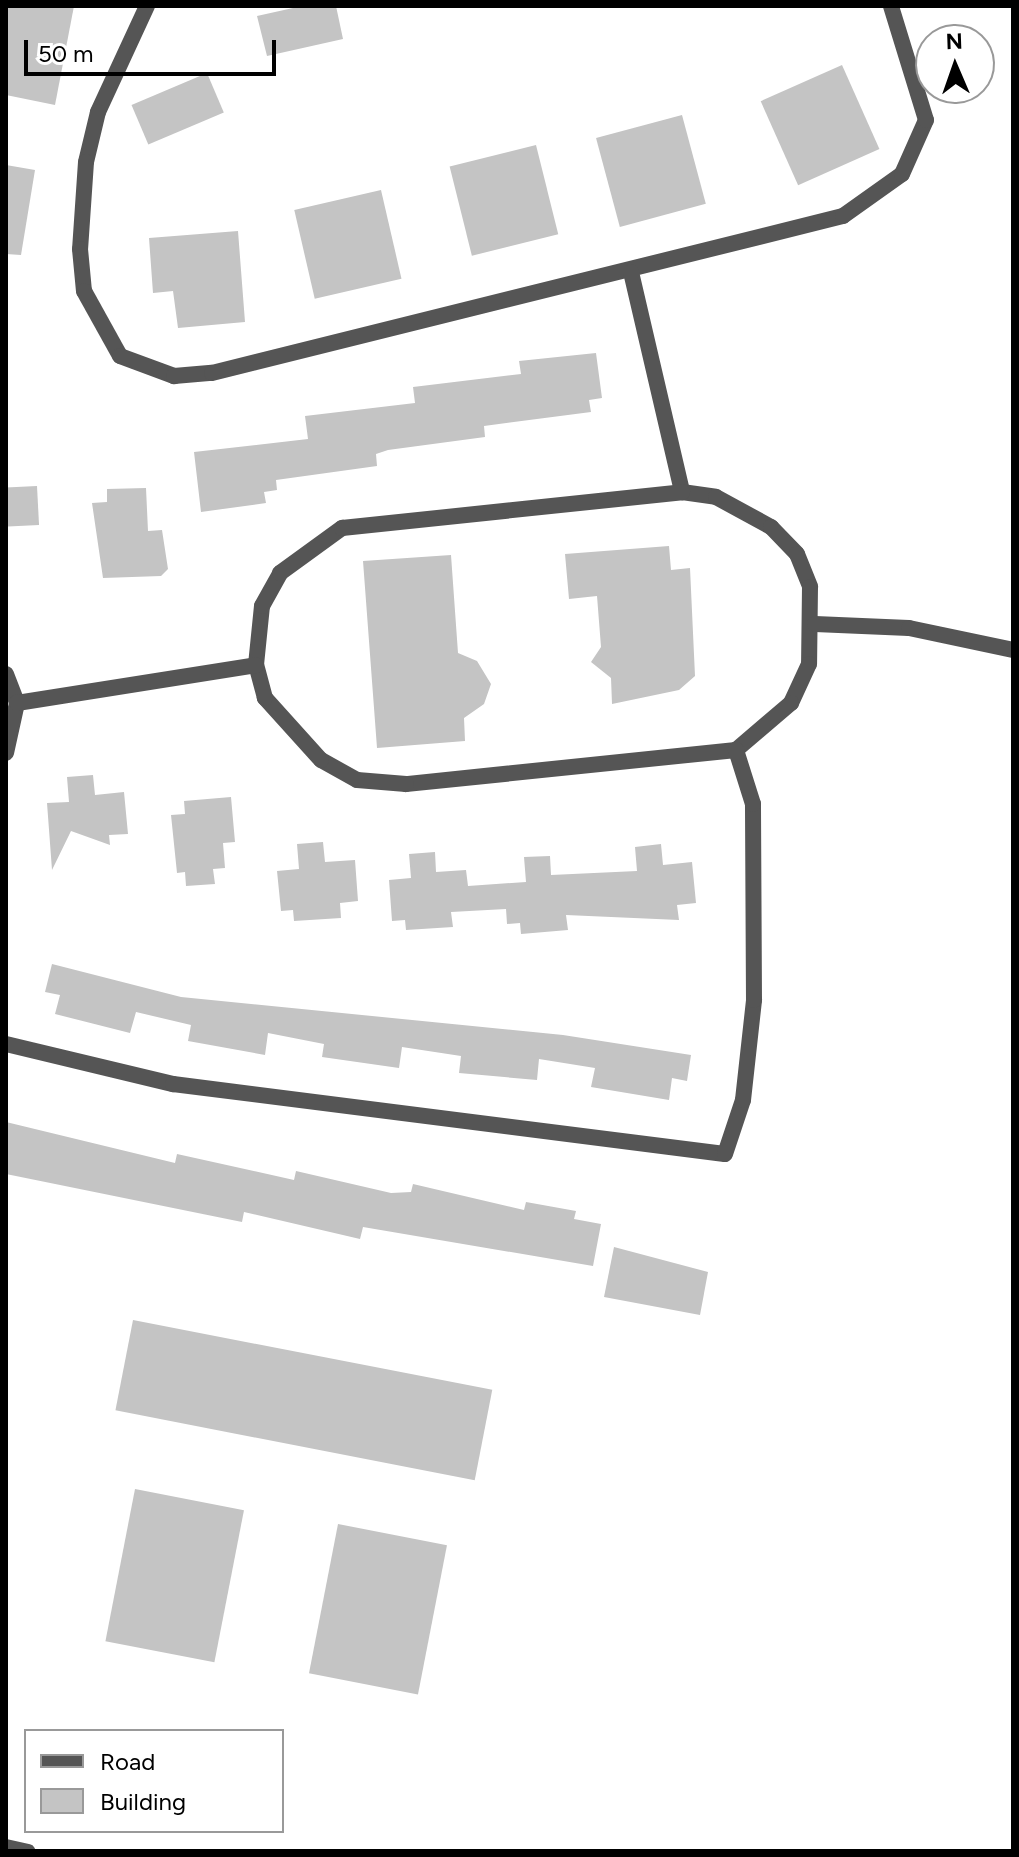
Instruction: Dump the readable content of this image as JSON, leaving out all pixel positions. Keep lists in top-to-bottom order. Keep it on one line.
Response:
{"legend":["Road","Building"],"scale_bar":"50 m","north":"top"}
